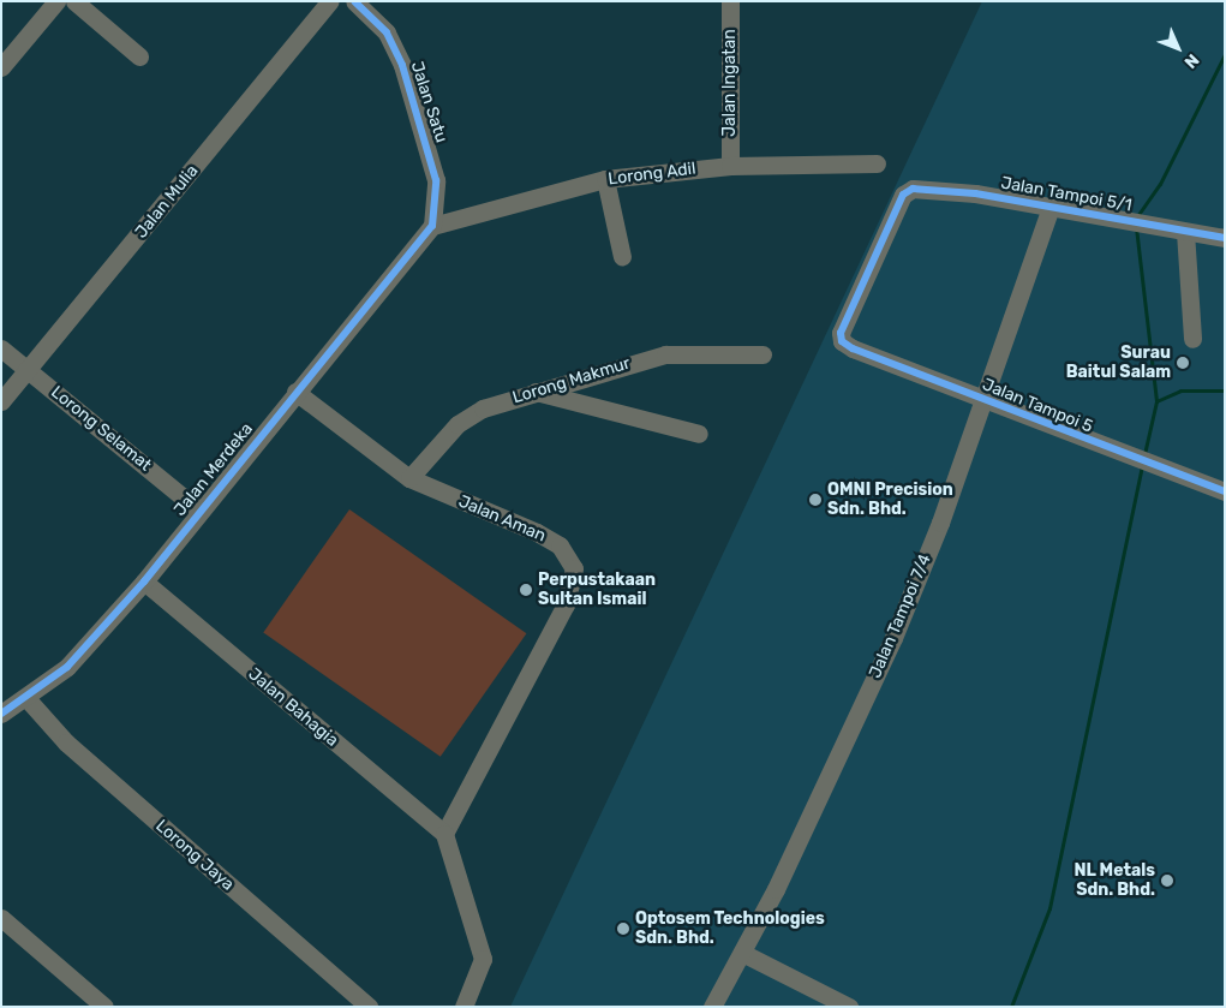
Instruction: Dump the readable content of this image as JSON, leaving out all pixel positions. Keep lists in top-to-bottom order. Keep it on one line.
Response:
{"streets":{"street":["Jalan Ingatan","Jalan Satu","Lorong Adil","Jalan Tampoi 5/1","Jalan Mulia","Lorong Makmur","Jalan Tampoi 5","Lorong Selamat","Jalan Merdeka","Jalan Aman","Jalan Tampoi 7/4","Jalan Bahagia","Lorong Jaya"]},"crossings":[["Jalan Ingatan","Lorong Adil"],["Jalan Satu","Lorong Adil"],["Jalan Satu","Jalan Merdeka"],["Lorong Adil","Jalan Merdeka"],["Jalan Tampoi 5/1","Jalan Tampoi 5"],["Jalan Tampoi 5/1","Jalan Tampoi 7/4"],["Jalan Mulia","Lorong Selamat"],["Lorong Makmur","Jalan Aman"],["Jalan Tampoi 5","Jalan Tampoi 7/4"],["Lorong Selamat","Jalan Merdeka"],["Jalan Merdeka","Jalan Aman"],["Jalan Merdeka","Jalan Bahagia"],["Jalan Merdeka","Lorong Jaya"],["Jalan Aman","Jalan Bahagia"]],"places":["Surau Baitul Salam","OMNI Precision Sdn. Bhd.","Perpustakaan Sultan Ismail","NL Metals Sdn. Bhd.","Optosem Technologies Sdn. Bhd."],"north":"bottom right"}
